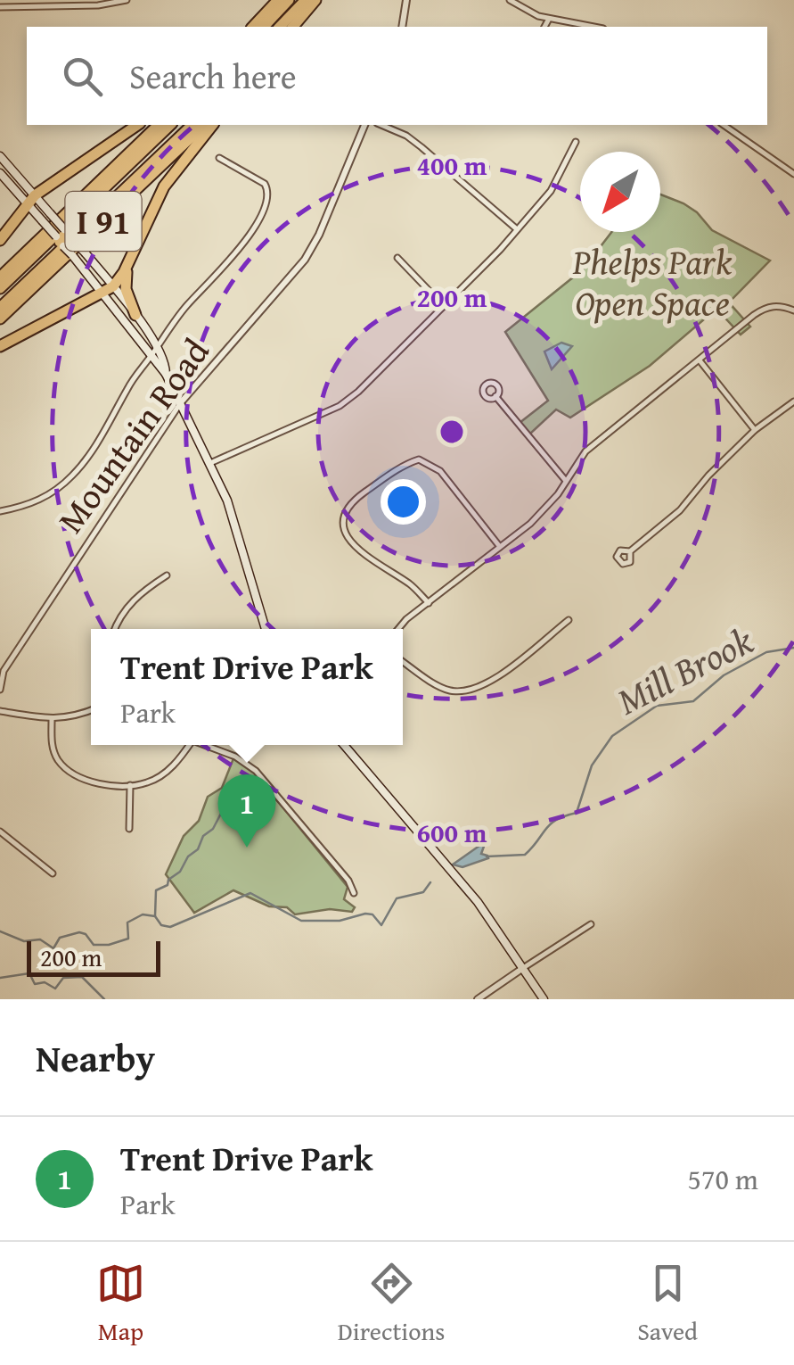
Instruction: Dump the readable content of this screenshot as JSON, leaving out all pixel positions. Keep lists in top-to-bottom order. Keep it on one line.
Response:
{"streets":{"highway":["I 91"],"street":["Mountain Road"]},"water":["Mill Brook"],"parks":["Phelps Park Open Space"],"scale_bar":"200 m","north":"bottom left","page":{"search":"Search here","popup":["Trent Drive Park","Park"],"pins":"1","scale":"200 m","heading":"Nearby","list":[{"mark":"1","name":"Trent Drive Park","note":"Park","value":"570 m"}],"nav":["Map","Directions","Saved"]},"rings":["400 m","200 m","600 m"]}
